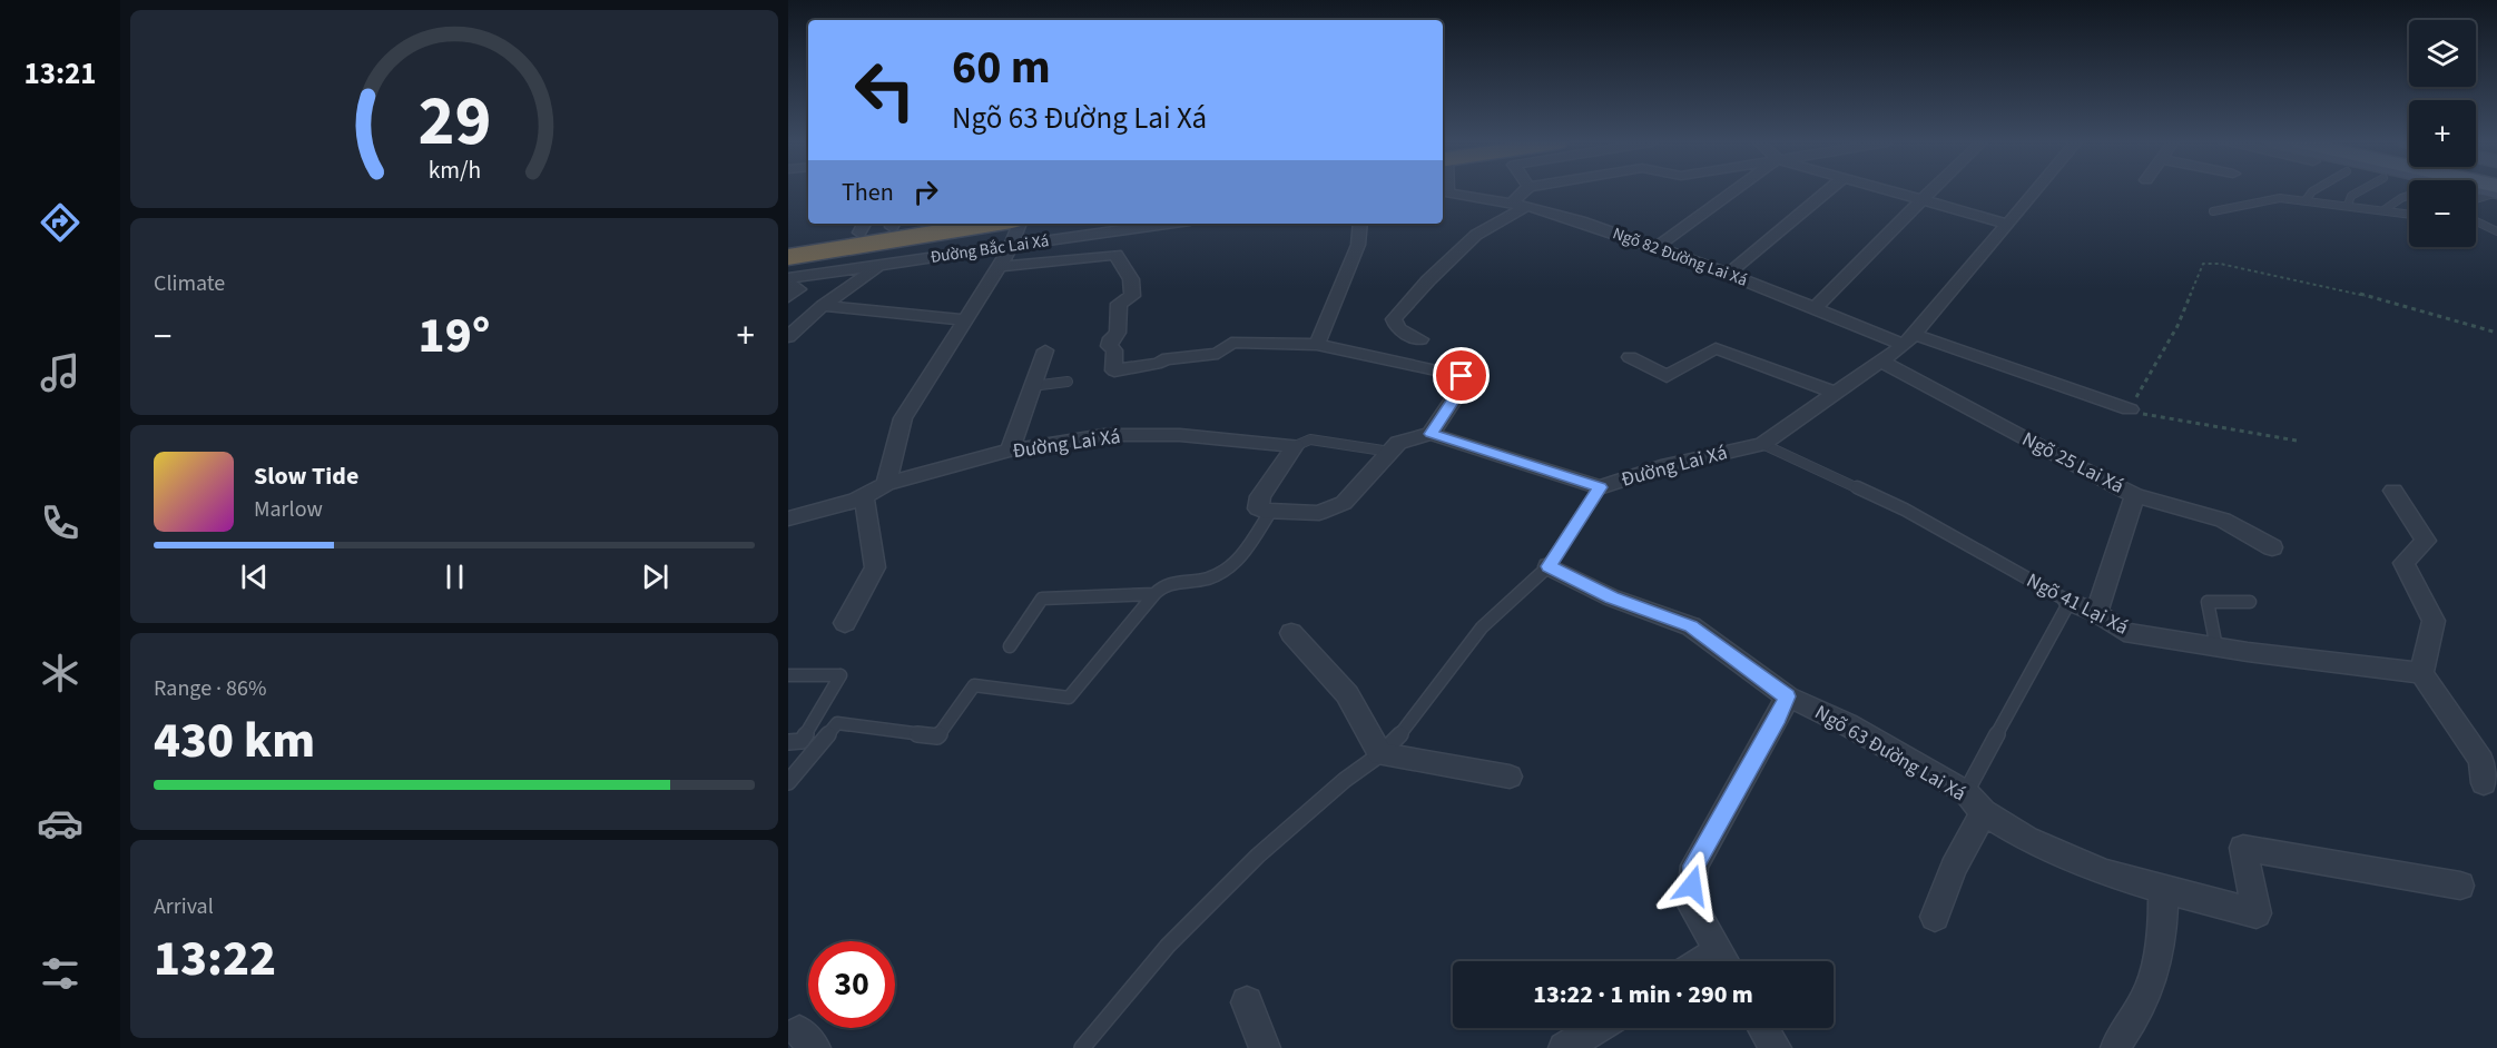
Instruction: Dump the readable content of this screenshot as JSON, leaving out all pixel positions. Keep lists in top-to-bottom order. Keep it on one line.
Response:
{"streets":{"street":["Đường Bắc Lai Xá","Ngõ 82 Đường Lai Xá","Đường Lai Xá","Ngõ 25 Lai Xá","Ngõ 41 Lại Xá","Ngõ 63 Đường Lai Xá"]},"crossings":[["Ngõ 82 Đường Lai Xá","Đường Lai Xá"],["Đường Lai Xá","Ngõ 25 Lai Xá"],["Đường Lai Xá","Ngõ 41 Lại Xá"]],"page":{"tabs":"13:21","map_buttons":["+","−"],"turn":["60 m","Ngõ 63 Đường Lai Xá"],"then":"Then","tile":["Climate",["Range · 86%","430 km"],["Arrival","13:22"]],"heat":["−","19°","+"],"song":["Slow Tide","Marlow"],"limit":"30","trip":"13:22 · 1 min · 290 m","gauge":["29","km/h"]}}
